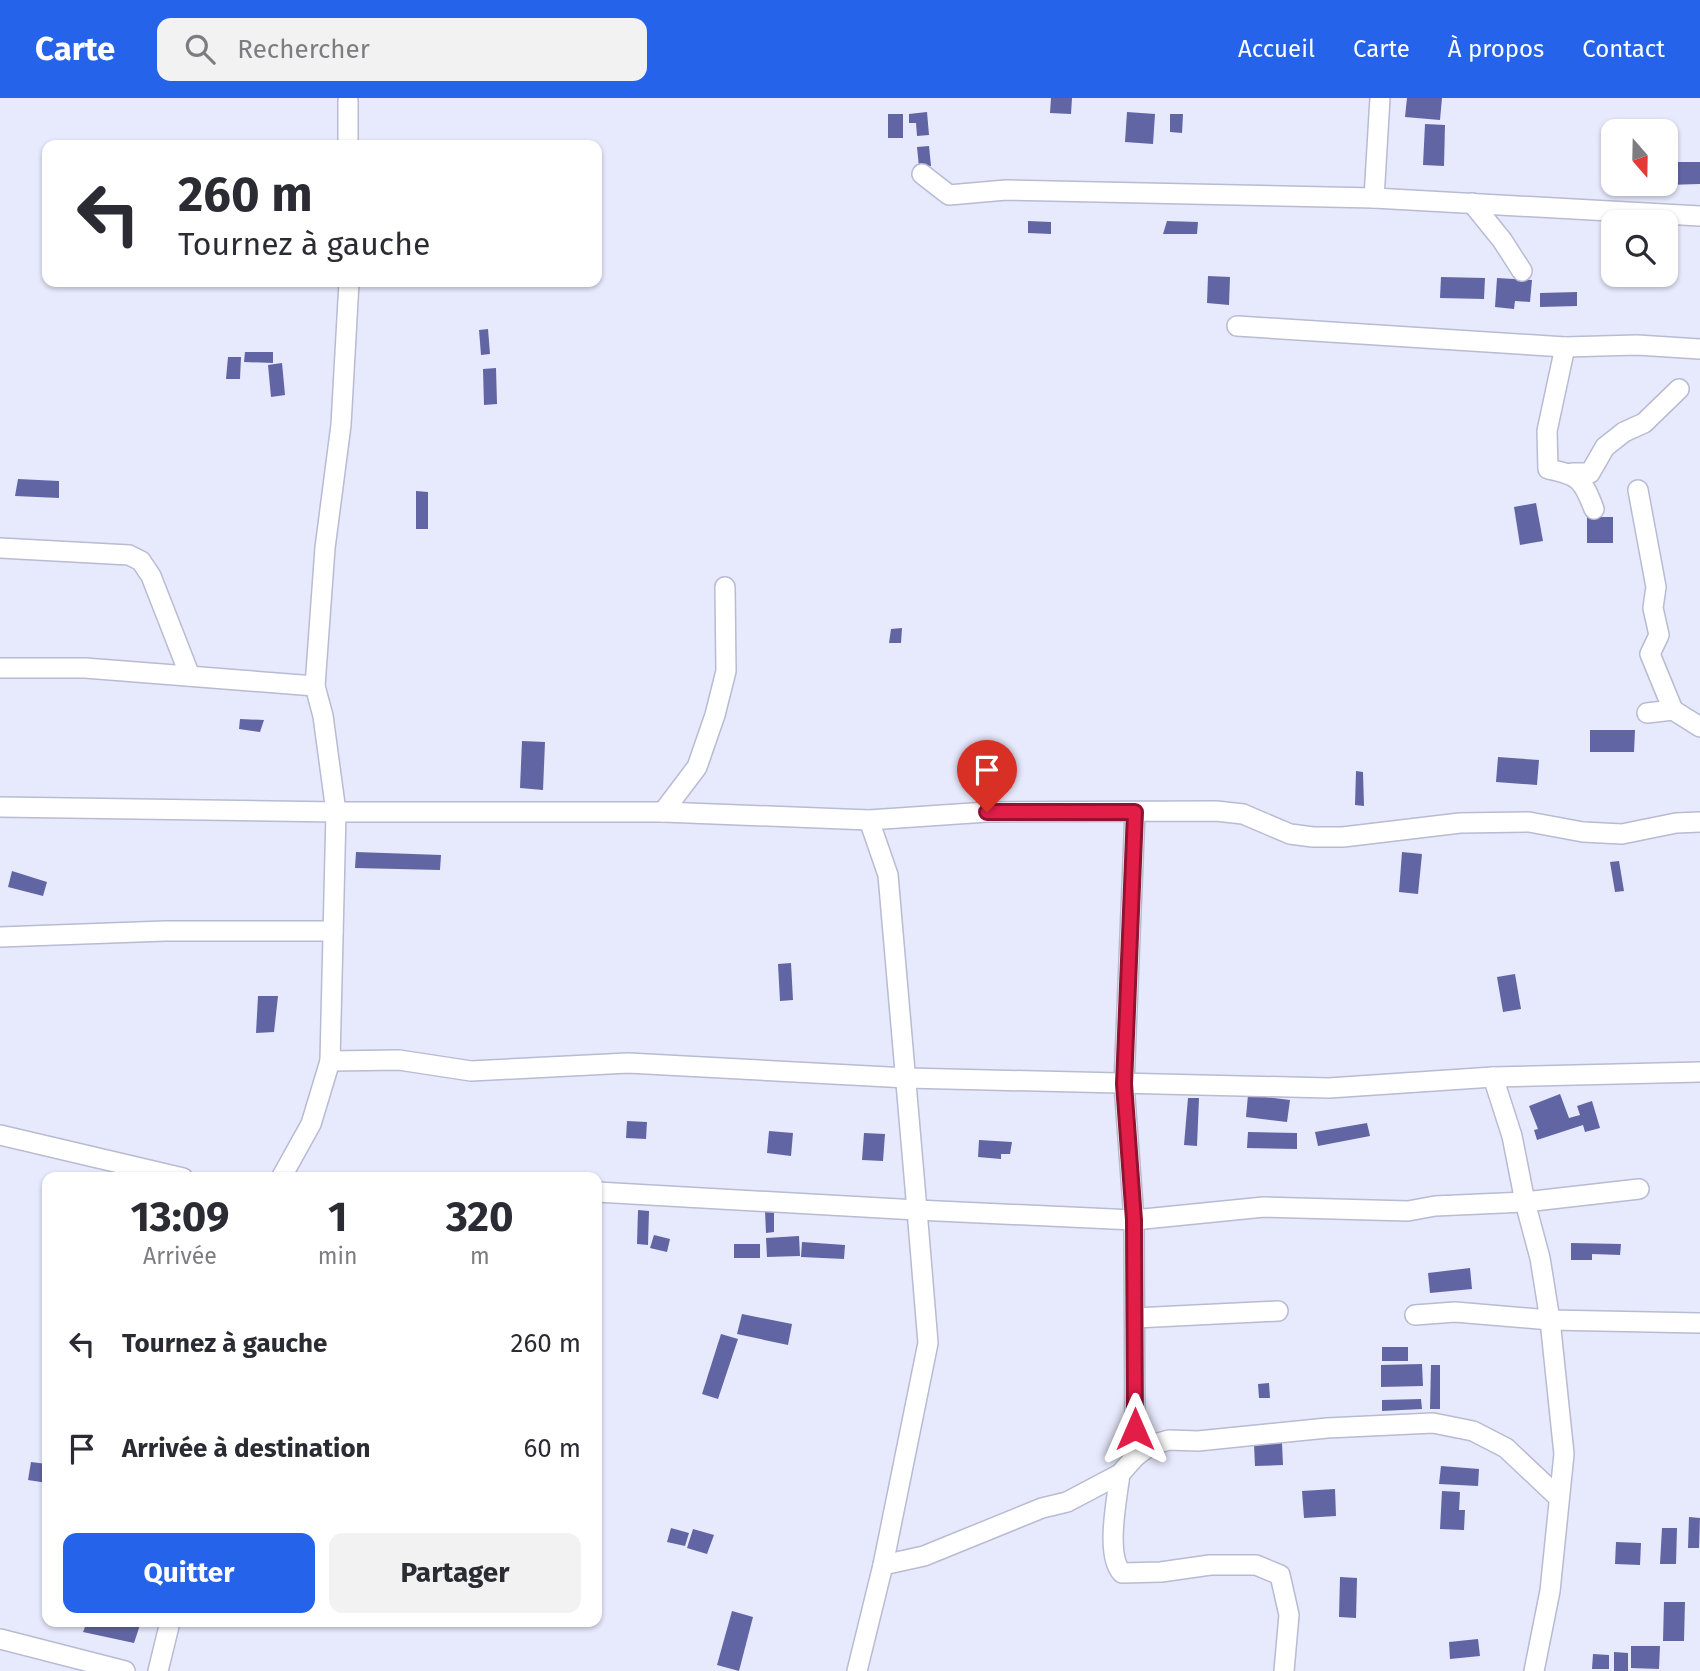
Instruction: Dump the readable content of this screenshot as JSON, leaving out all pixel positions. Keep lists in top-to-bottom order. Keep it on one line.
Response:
{"north":"bottom","page":{"header":"Carte","search":"Rechercher","nav":["Accueil","Carte","À propos","Contact"],"turn":["260 m","Tournez à gauche"],"eta":["13:09","Arrivée","1","min","320","m"],"list":[{"name":"Tournez à gauche","value":"260 m"},{"name":"Arrivée à destination","value":"60 m"}],"buttons":["Quitter","Partager"]}}
